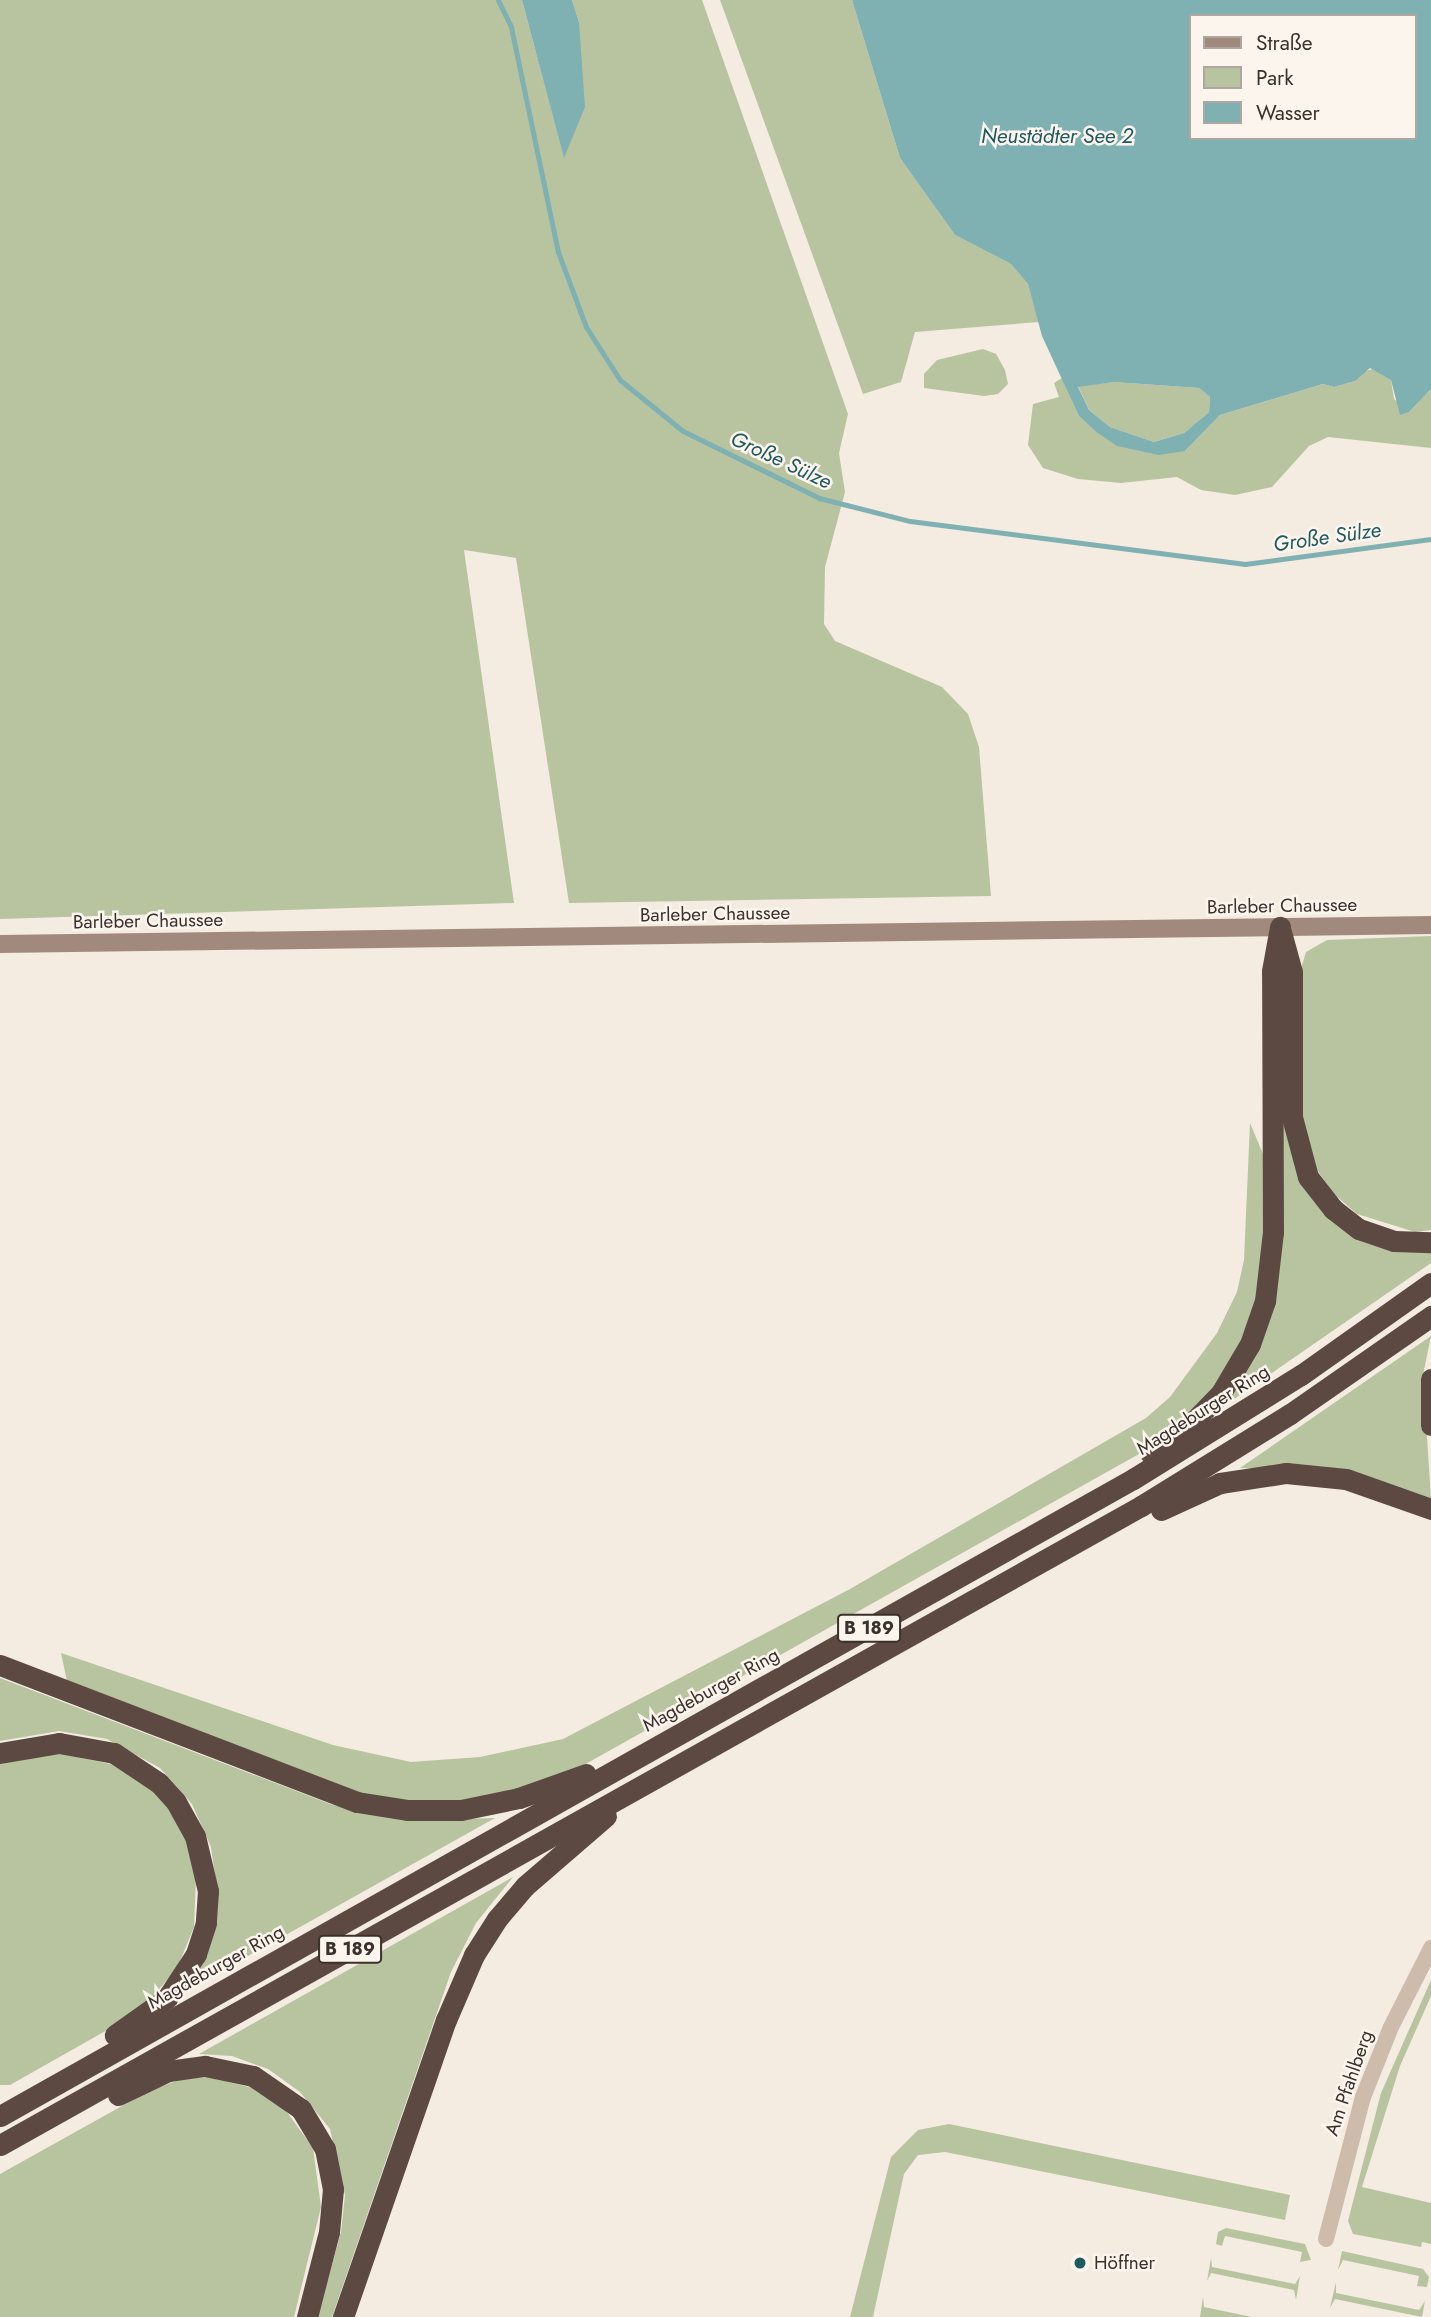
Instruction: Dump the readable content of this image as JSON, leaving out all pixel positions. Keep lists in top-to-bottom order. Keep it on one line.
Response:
{"streets":{"highway":["Magdeburger Ring","B 189"],"street":["Barleber Chaussee","Am Pfahlberg"]},"water":["Neustädter See 2","Große Sülze"],"places":["Höffner"],"legend":["Straße","Park","Wasser"]}
